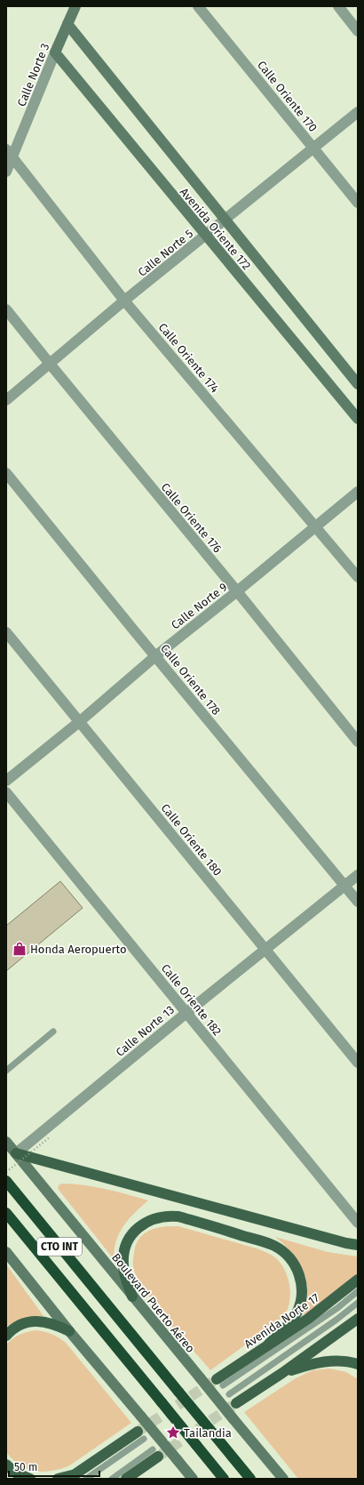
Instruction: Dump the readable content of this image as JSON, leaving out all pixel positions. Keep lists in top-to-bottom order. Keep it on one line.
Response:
{"streets":{"highway":["CTO INT"],"main road":["Avenida Norte 17"],"street":["Calle Norte 3","Calle Oriente 170","Avenida Oriente 172","Calle Norte 5","Calle Oriente 174","Calle Oriente 176","Calle Norte 9","Calle Oriente 178","Calle Oriente 180","Calle Oriente 182","Calle Norte 13","Boulevard Puerto Aéreo"]},"crossings":[["Calle Norte 3","Avenida Oriente 172"],["Calle Norte 3","Calle Oriente 174"],["Calle Oriente 170","Calle Norte 5"],["Avenida Oriente 172","Calle Norte 5"],["Calle Norte 5","Calle Oriente 174"],["Calle Norte 5","Calle Oriente 176"],["Calle Oriente 174","Calle Norte 9"],["Calle Oriente 176","Calle Norte 9"],["Calle Norte 9","Calle Oriente 178"],["Calle Norte 9","Calle Oriente 180"],["Calle Oriente 178","Calle Norte 13"],["Calle Oriente 180","Calle Norte 13"],["Calle Oriente 182","Calle Norte 13"],["Calle Norte 13","Boulevard Puerto Aéreo"]],"places":{"shop":["Honda Aeropuerto"],"place":["Tailandia"]},"scale_bar":"50 m"}
